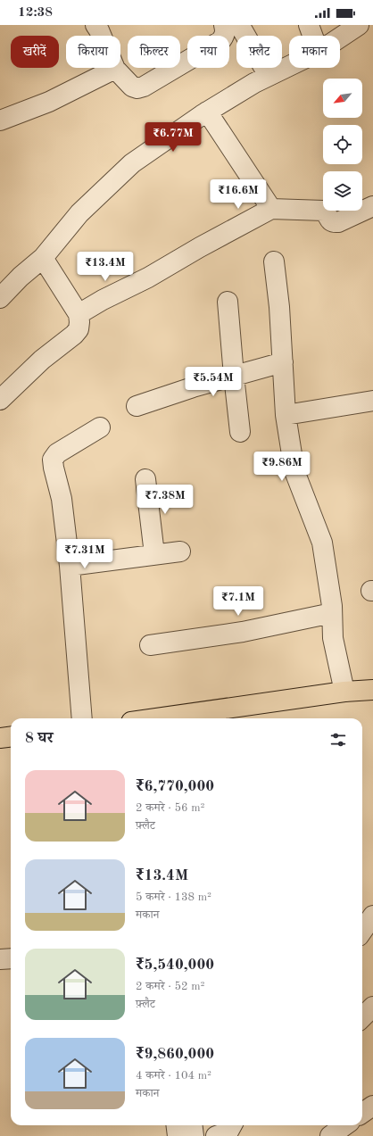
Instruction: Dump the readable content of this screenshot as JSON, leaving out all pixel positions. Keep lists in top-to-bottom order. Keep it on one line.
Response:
{"north":"bottom left","page":{"status":"12:38","chip":["खरीदें","किराया","फ़िल्टर","नया","फ़्लैट","मकान"],"price":["₹6.77M","₹16.6M","₹13.4M","₹5.54M","₹9.86M","₹7.38M","₹7.31M","₹7.1M"],"heading":"8 घर","list":[{"name":"₹6,770,000","note":"2 कमरे · 56 m² · फ़्लैट"},{"name":"₹13.4M","note":"5 कमरे · 138 m² · मकान"},{"name":"₹5,540,000","note":"2 कमरे · 52 m² · फ़्लैट"},{"name":"₹9,860,000","note":"4 कमरे · 104 m² · मकान"}]}}
